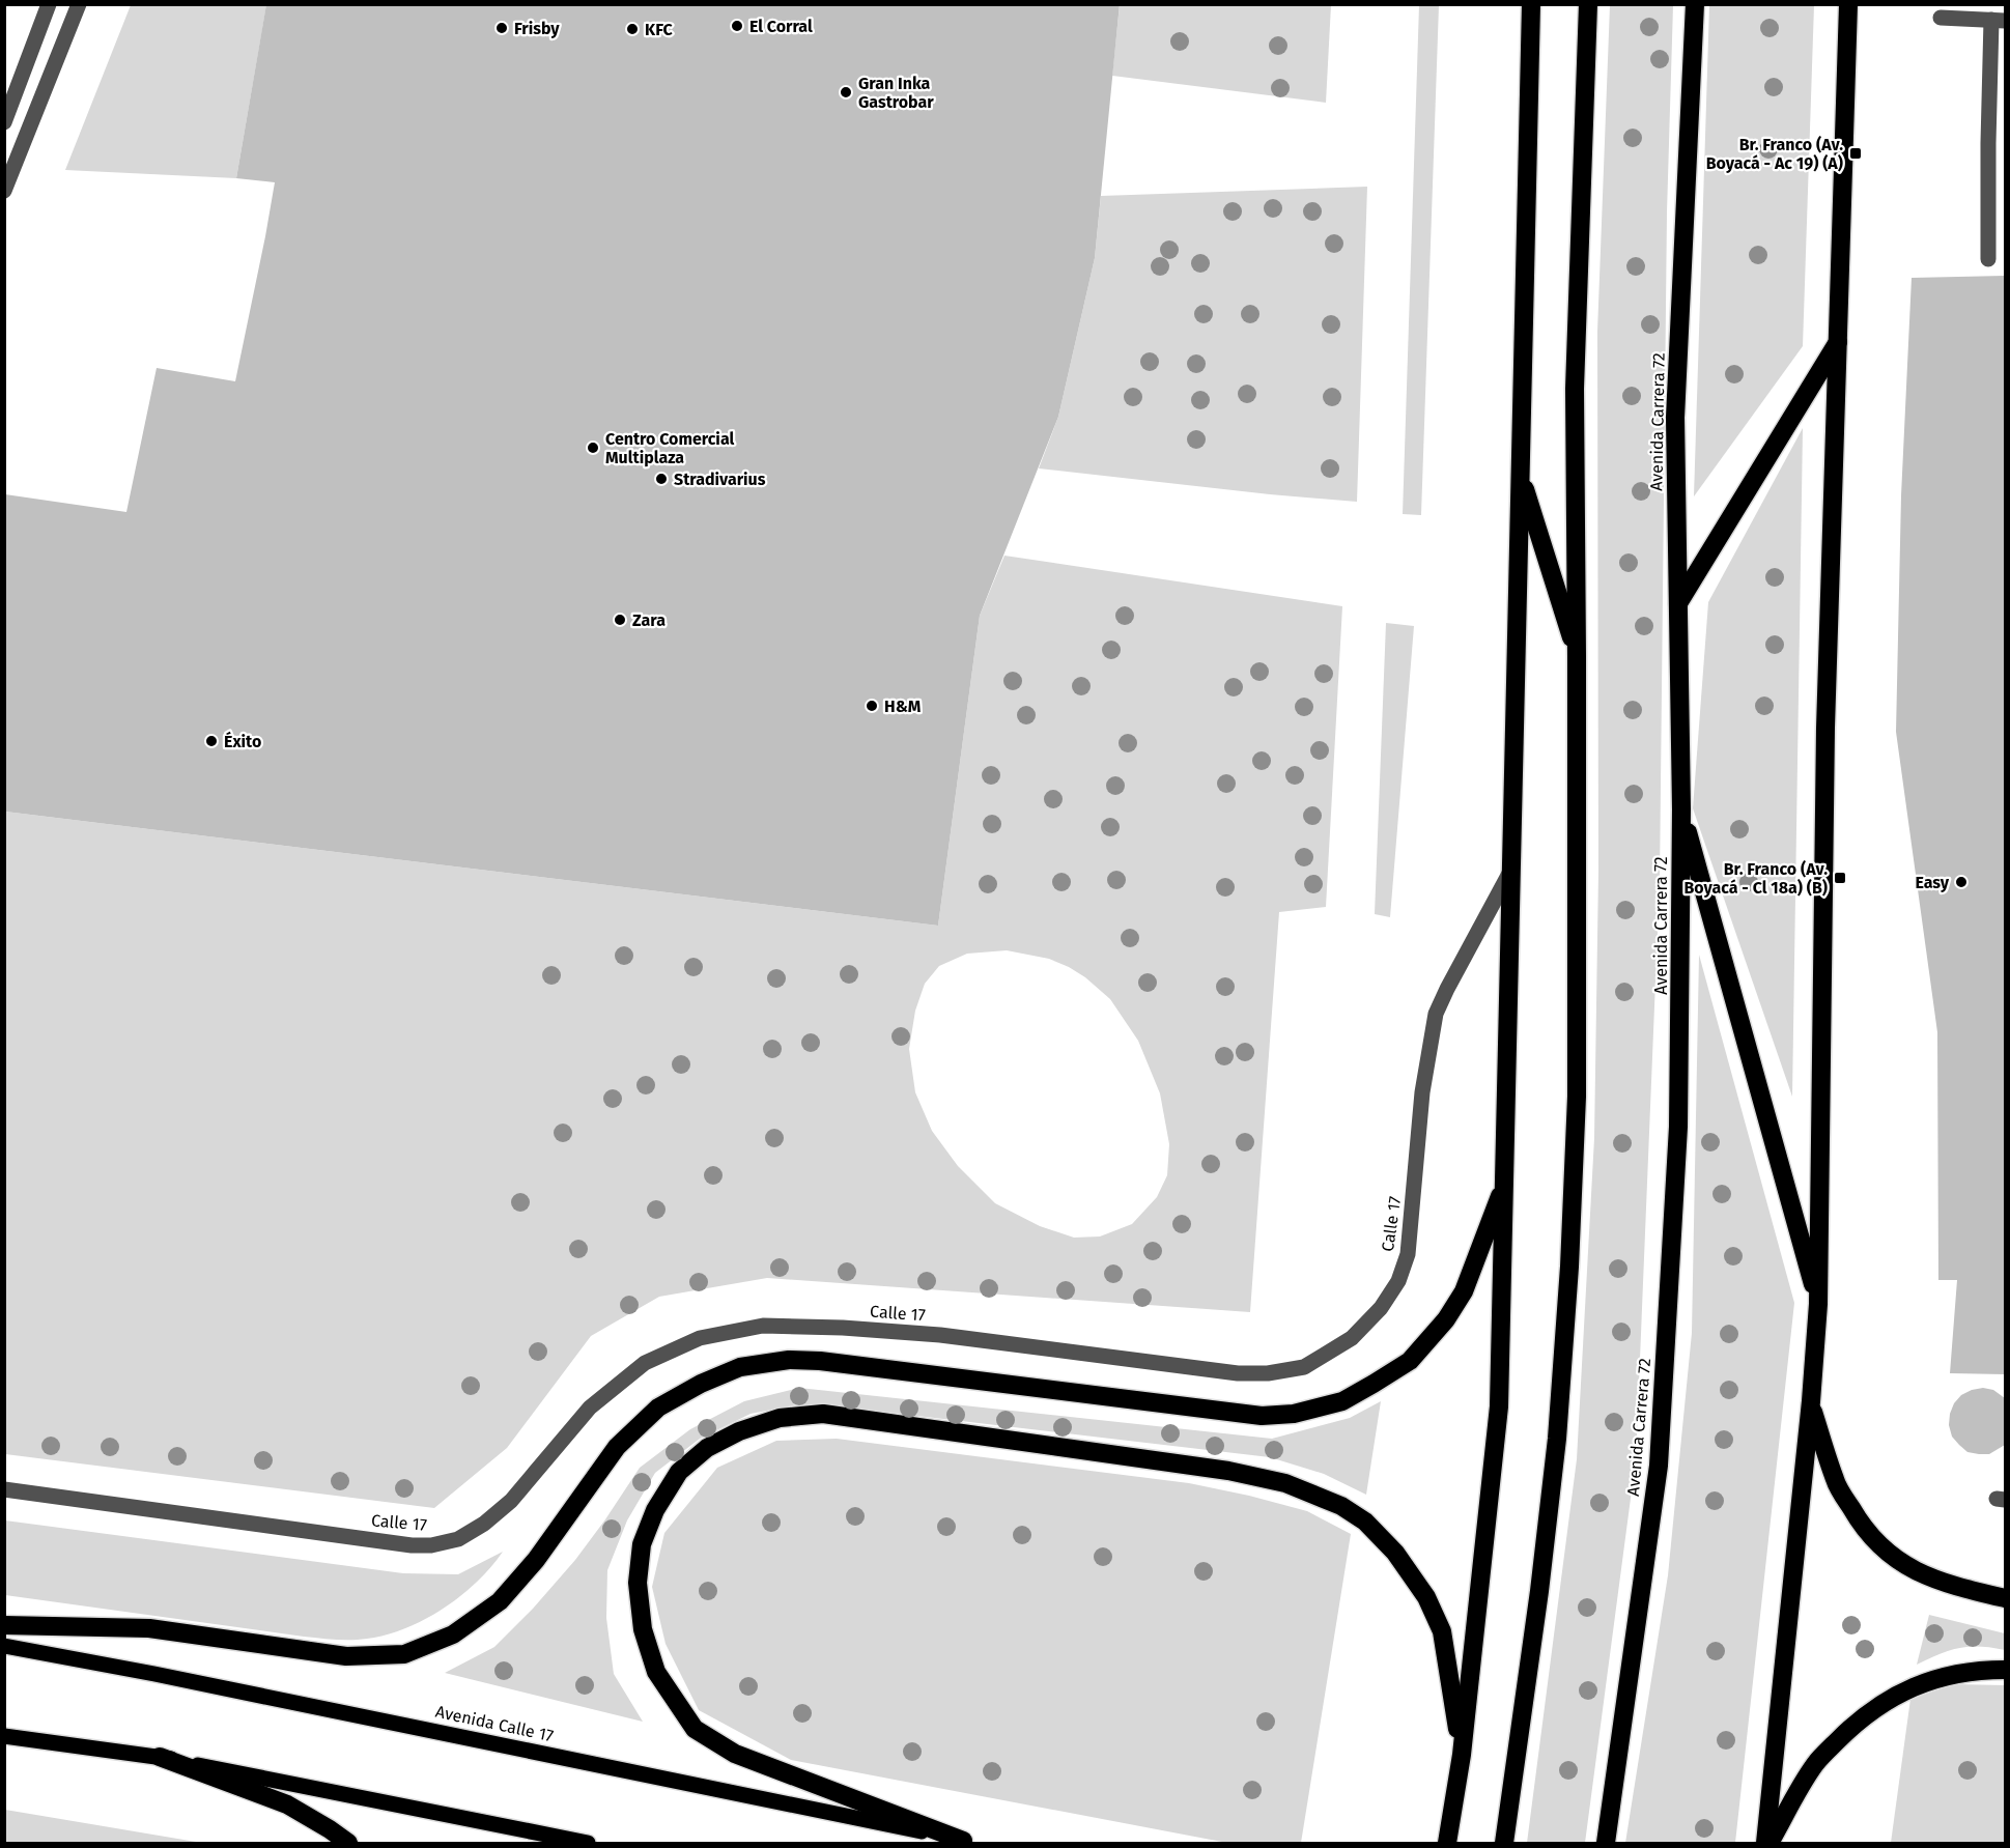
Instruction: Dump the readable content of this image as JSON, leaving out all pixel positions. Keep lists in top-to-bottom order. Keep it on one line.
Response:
{"streets":{"highway":["Avenida Carrera 72"],"main road":["Avenida Calle 17"],"street":["Calle 17"]},"places":{"other":["El Corral","Frisby","KFC","Gran Inka Gastrobar","Centro Comercial Multiplaza","Stradivarius","Zara","H&M","Éxito","Easy"],"transit":["Br. Franco (Av. Boyacá - Ac 19) (A)","Br. Franco (Av. Boyacá - Cl 18a) (B)"]}}
